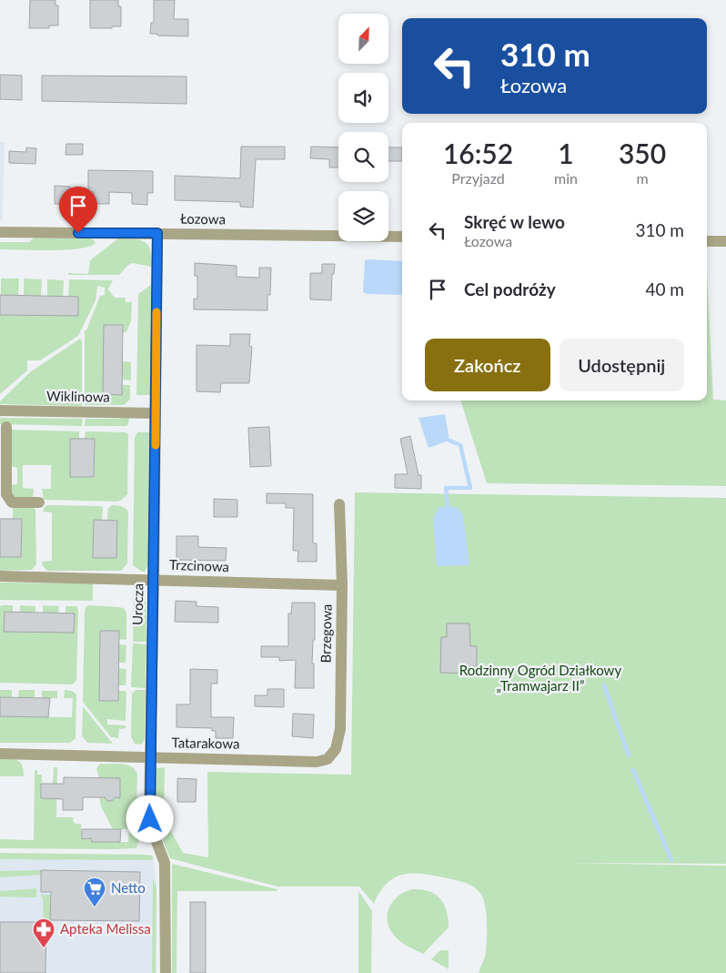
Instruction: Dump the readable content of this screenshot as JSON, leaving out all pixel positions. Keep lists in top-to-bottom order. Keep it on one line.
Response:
{"streets":{"street":["Łozowa","Wiklinowa","Trzcinowa","Urocza","Brzegowa","Tatarakowa"]},"crossings":[["Łozowa","Urocza"],["Wiklinowa","Urocza"],["Trzcinowa","Urocza"],["Trzcinowa","Brzegowa"],["Urocza","Tatarakowa"],["Brzegowa","Tatarakowa"]],"parks":["Rodzinny Ogród Działkowy „Tramwajarz II”"],"places":{"supermarket":["Netto"],"pharmacy":["Apteka Melissa"]},"north":"top right","page":{"turn":["310 m","Łozowa"],"eta":["16:52","Przyjazd","1","min","350","m"],"list":[{"name":"Skręć w lewo","note":"Łozowa","value":"310 m"},{"name":"Cel podróży","value":"40 m"}],"buttons":["Zakończ","Udostępnij"]}}
